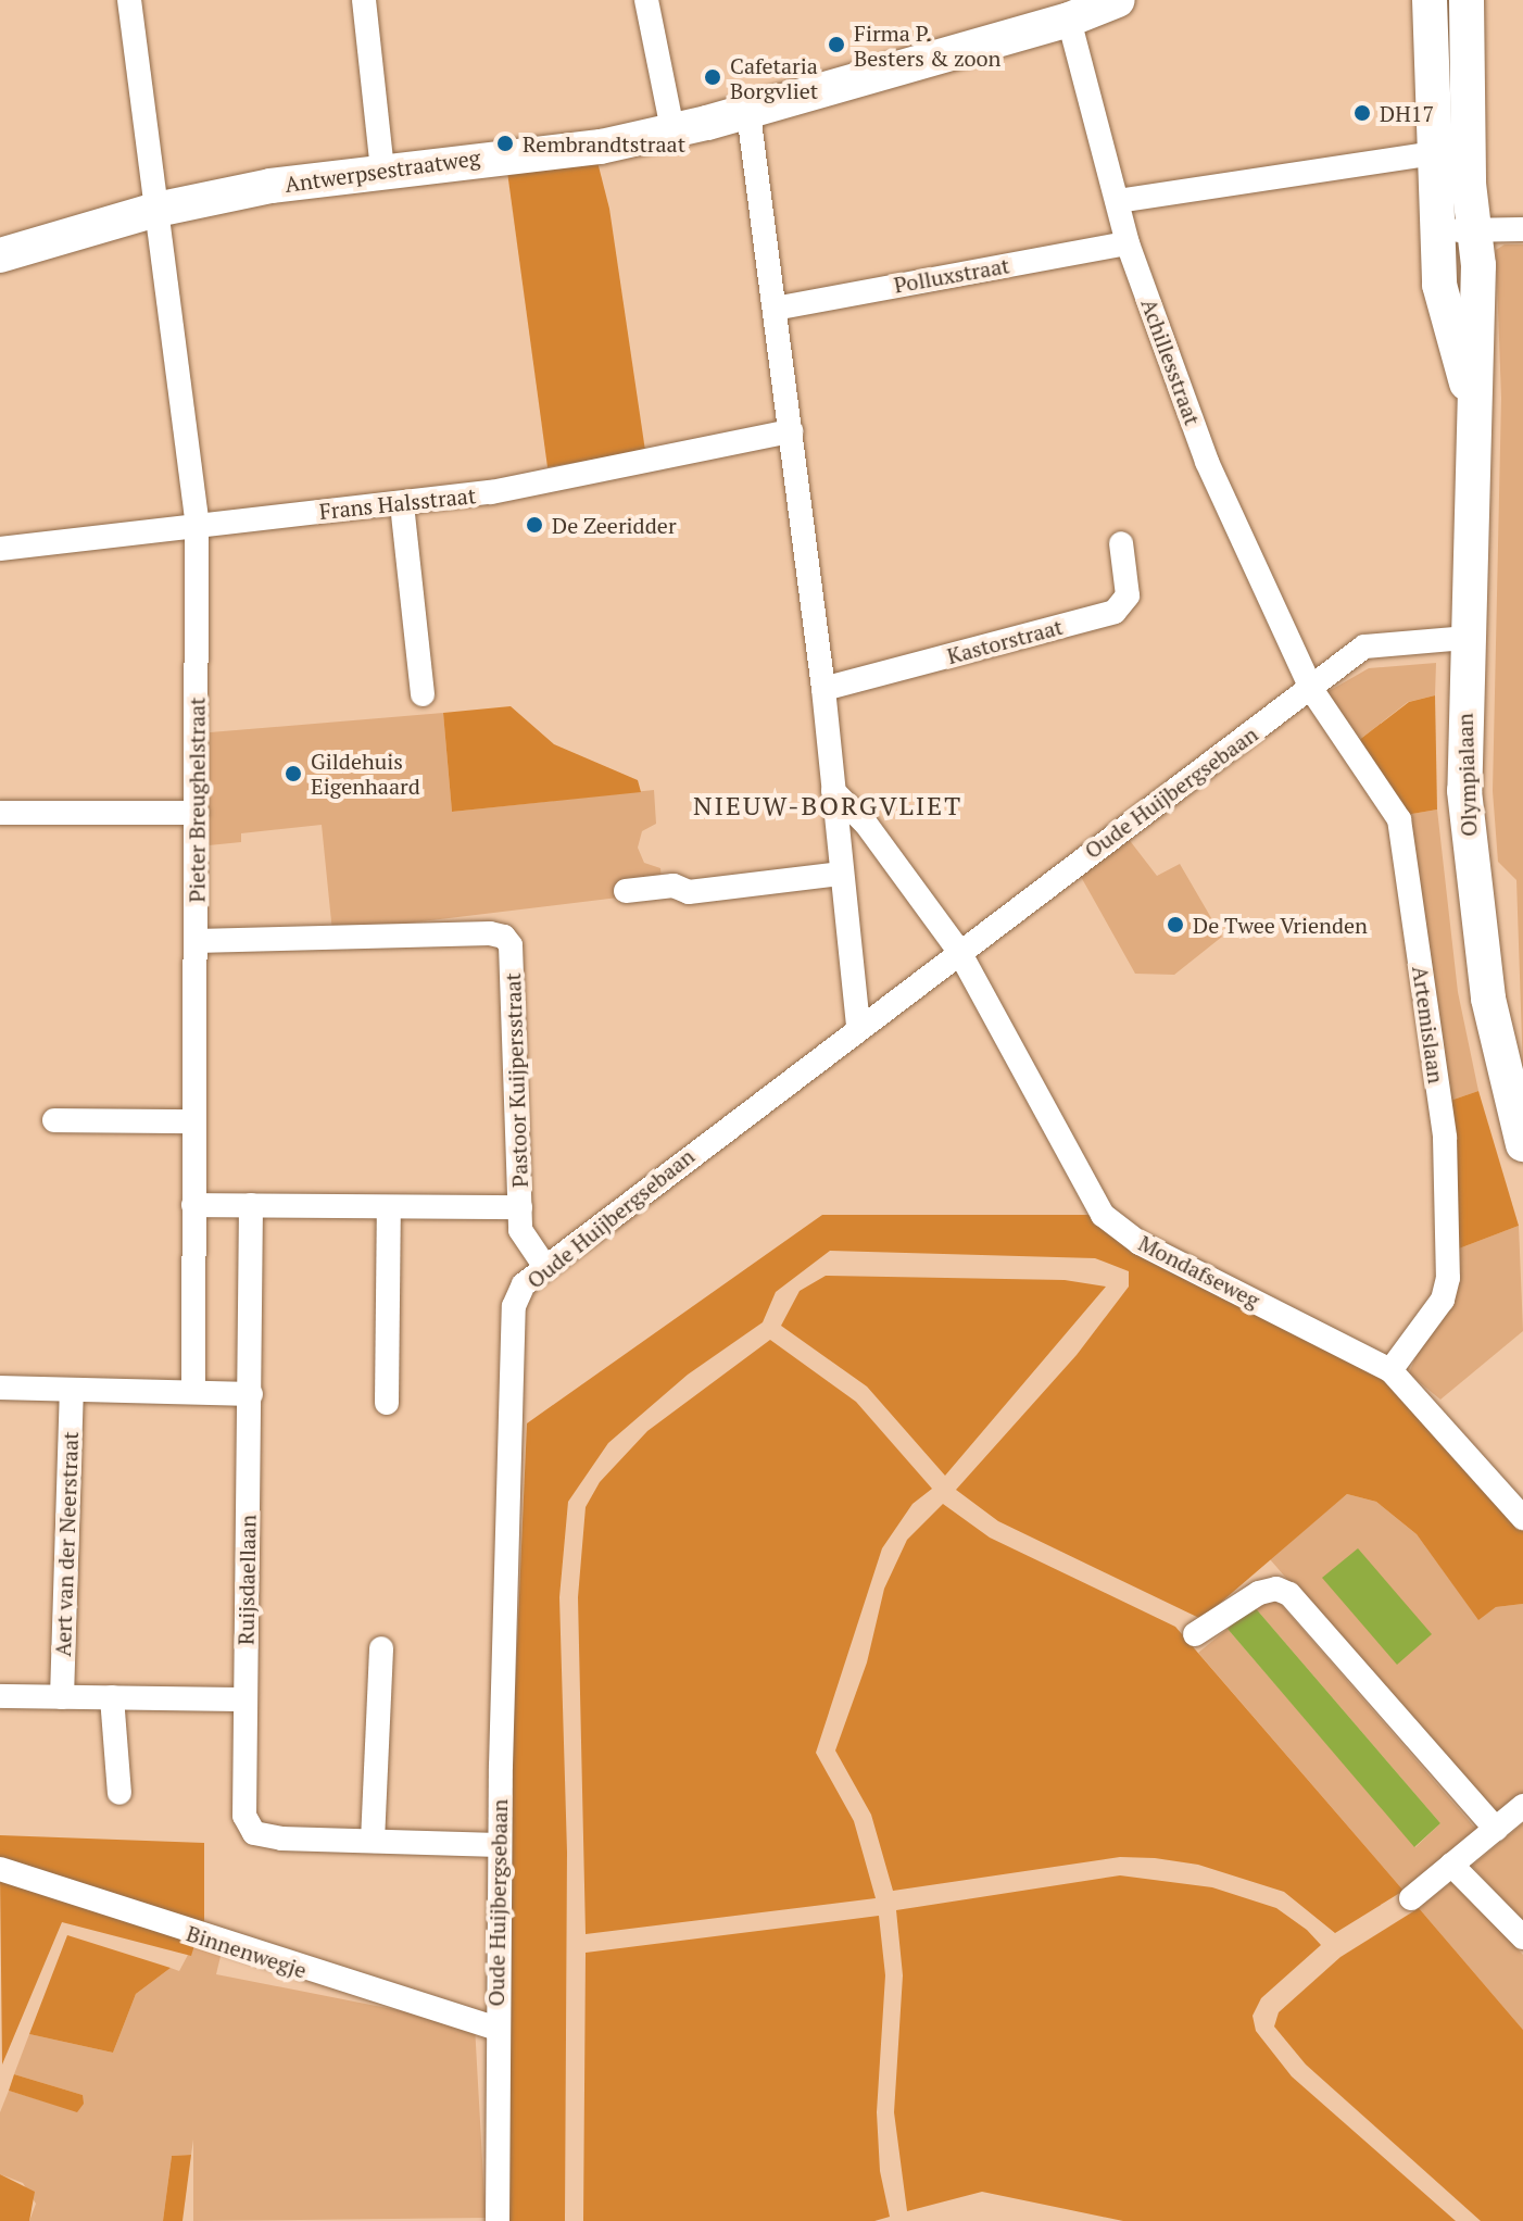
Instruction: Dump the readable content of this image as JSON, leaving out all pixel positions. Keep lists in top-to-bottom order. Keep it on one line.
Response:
{"streets":{"main road":["Antwerpsestraatweg","Olympialaan"],"street":["Polluxstraat","Achillesstraat","Frans Halsstraat","Kastorstraat","Oude Huijbergsebaan","Pieter Breughelstraat","Artemislaan","Pastoor Kuijpersstraat","Mondafseweg","Aert van der Neerstraat","Ruijsdaellaan","Binnenwegje"]},"crossings":[["Antwerpsestraatweg","Achillesstraat"],["Antwerpsestraatweg","Pieter Breughelstraat"],["Polluxstraat","Achillesstraat"],["Achillesstraat","Oude Huijbergsebaan"],["Achillesstraat","Artemislaan"],["Frans Halsstraat","Pieter Breughelstraat"],["Olympialaan","Oude Huijbergsebaan"],["Oude Huijbergsebaan","Artemislaan"],["Oude Huijbergsebaan","Pastoor Kuijpersstraat"],["Oude Huijbergsebaan","Mondafseweg"],["Oude Huijbergsebaan","Ruijsdaellaan"],["Oude Huijbergsebaan","Binnenwegje"],["Pieter Breughelstraat","Pastoor Kuijpersstraat"],["Artemislaan","Mondafseweg"]],"districts":["NIEUW-BORGVLIET"],"places":["Firma P. Besters & zoon","Cafetaria Borgvliet","DH17","Rembrandtstraat","De Zeeridder","Gildehuis Eigenhaard","De Twee Vrienden"]}
